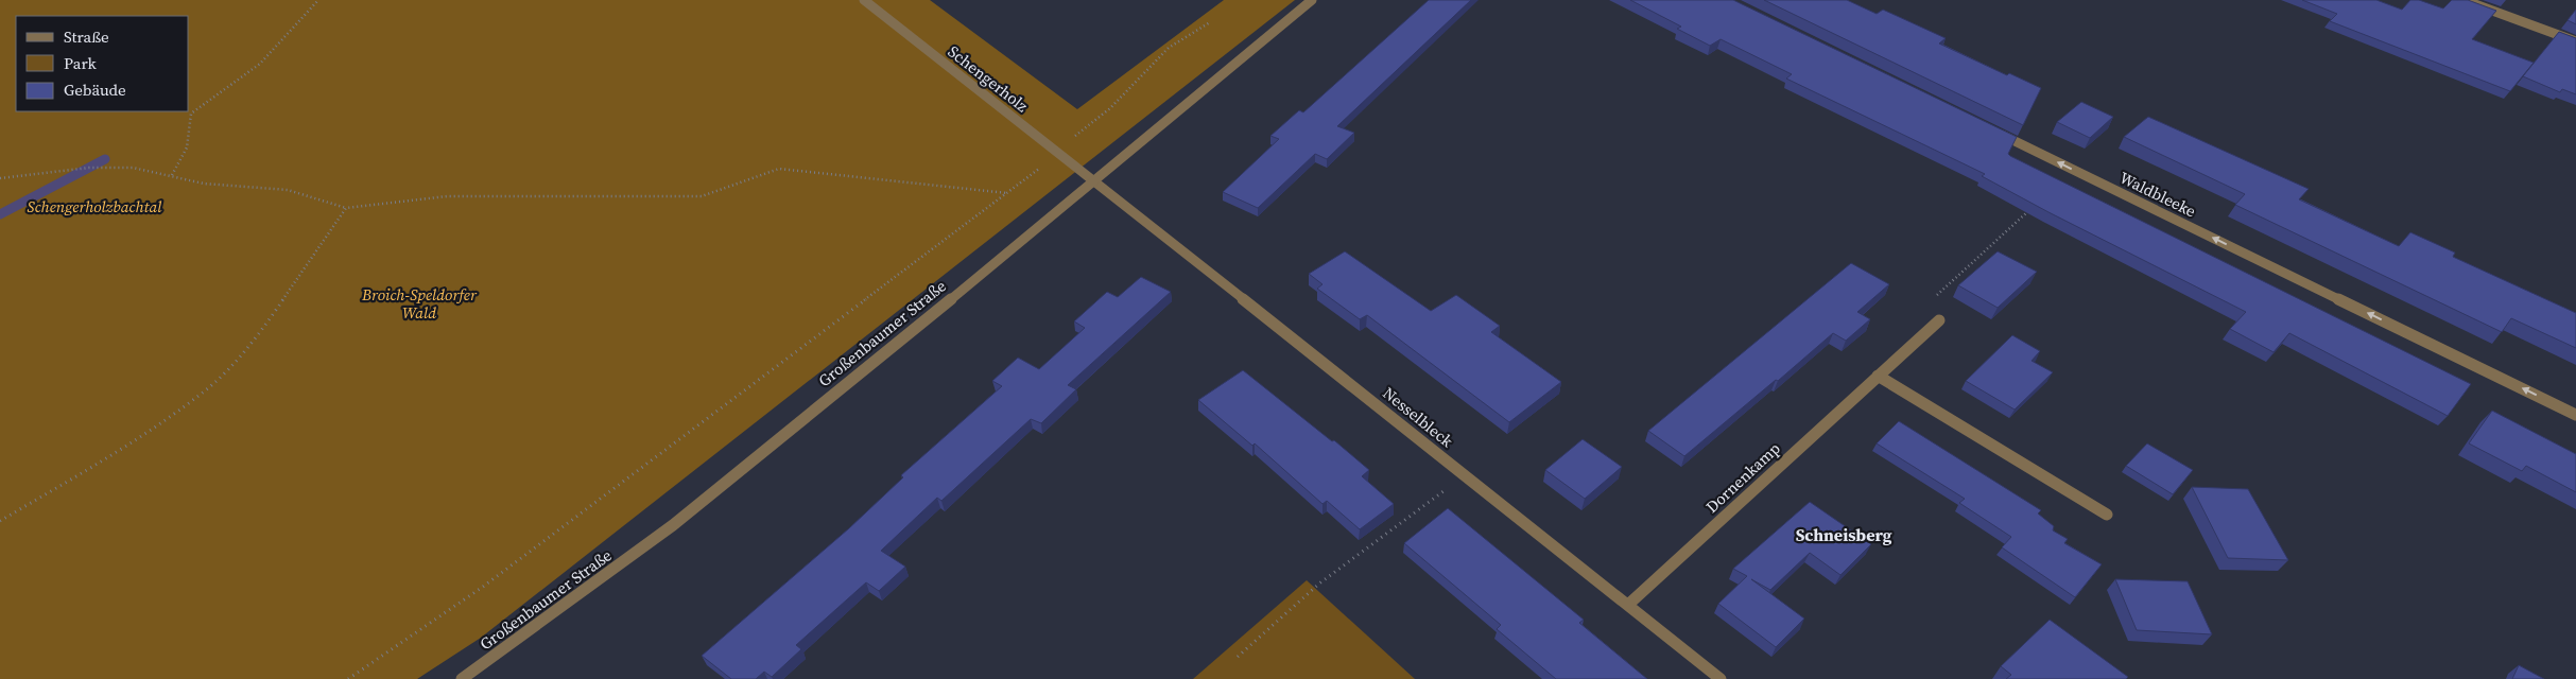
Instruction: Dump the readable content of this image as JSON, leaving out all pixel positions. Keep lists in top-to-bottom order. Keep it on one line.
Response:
{"streets":{"street":["Schengerholz","Waldbleeke","Großenbaumer Straße","Nesselbleck","Dornenkamp"]},"crossings":[["Schengerholz","Großenbaumer Straße"],["Schengerholz","Nesselbleck"],["Großenbaumer Straße","Nesselbleck"],["Nesselbleck","Dornenkamp"]],"one_way":["Waldbleeke"],"districts":["Schneisberg"],"parks":["Schengerholzbachtal","Broich-Speldorfer Wald"],"legend":["Straße","Park","Gebäude"]}
